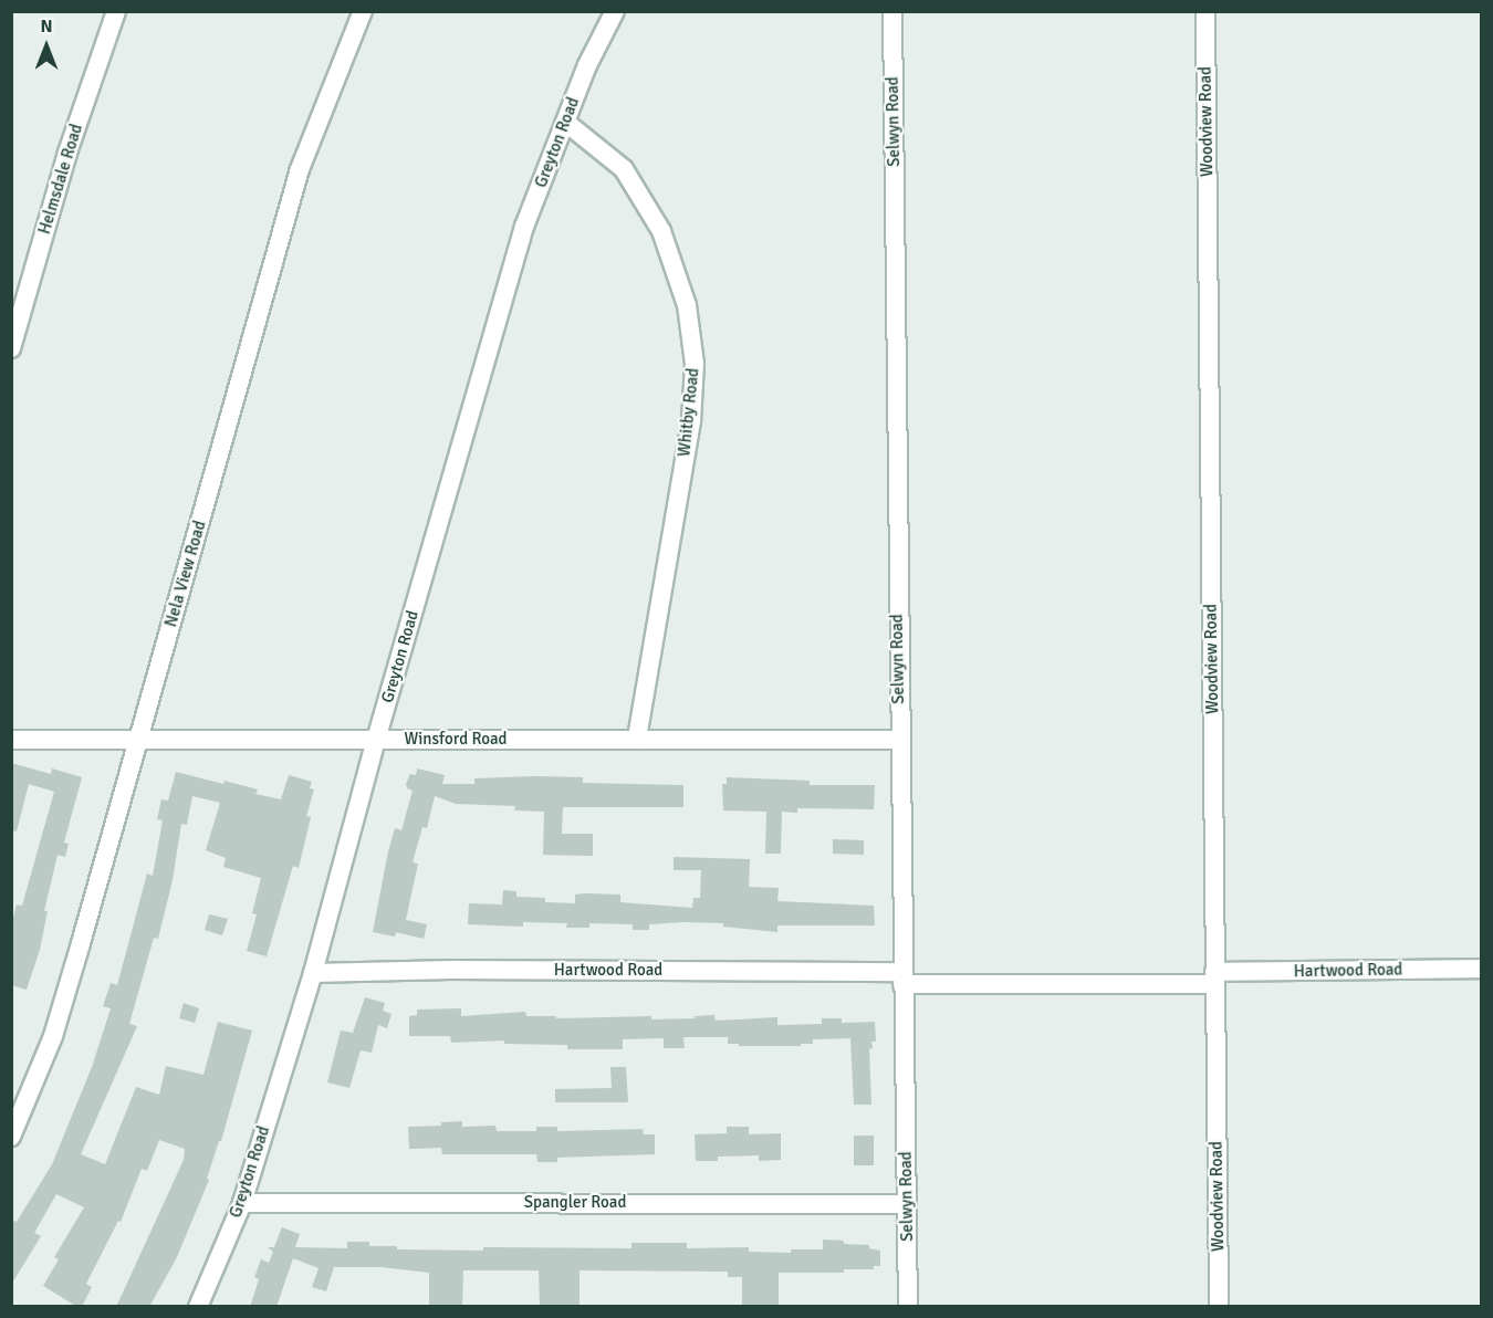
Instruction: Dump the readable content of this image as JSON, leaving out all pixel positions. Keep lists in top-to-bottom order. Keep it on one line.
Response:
{"streets":{"street":["Selwyn Road","Woodview Road","Greyton Road","Helmsdale Road","Whitby Road","Nela View Road","Winsford Road","Hartwood Road","Spangler Road"]},"crossings":[["Selwyn Road","Winsford Road"],["Selwyn Road","Hartwood Road"],["Selwyn Road","Spangler Road"],["Woodview Road","Hartwood Road"],["Greyton Road","Whitby Road"],["Greyton Road","Winsford Road"],["Greyton Road","Hartwood Road"],["Greyton Road","Spangler Road"],["Whitby Road","Winsford Road"],["Nela View Road","Winsford Road"]],"north":"top"}
